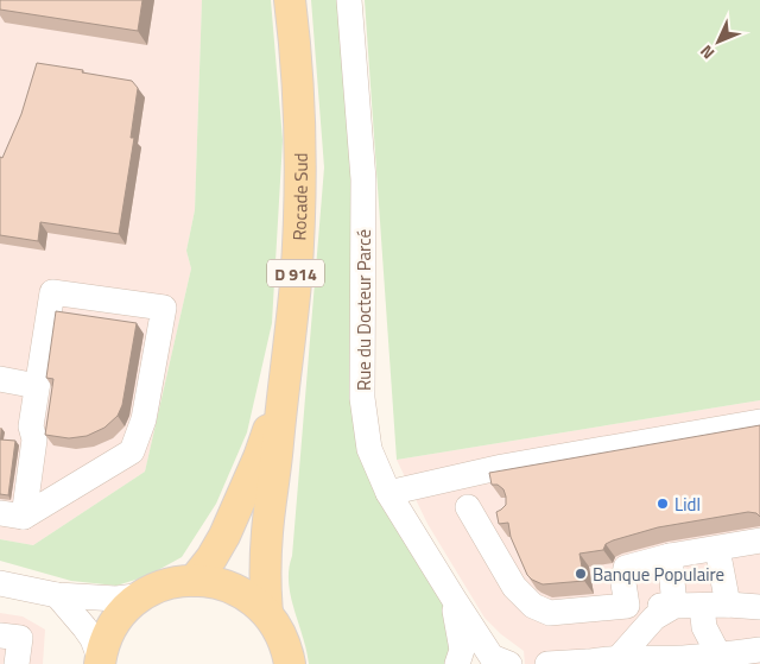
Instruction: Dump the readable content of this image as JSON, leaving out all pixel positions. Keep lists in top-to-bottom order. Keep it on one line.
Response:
{"streets":{"main road":["Rocade Sud","D 914"],"street":["Rue du Docteur Parcé"]},"crossings":[["Rocade Sud","D 914"]],"places":["Lidl","Banque Populaire"],"north":"bottom left"}
